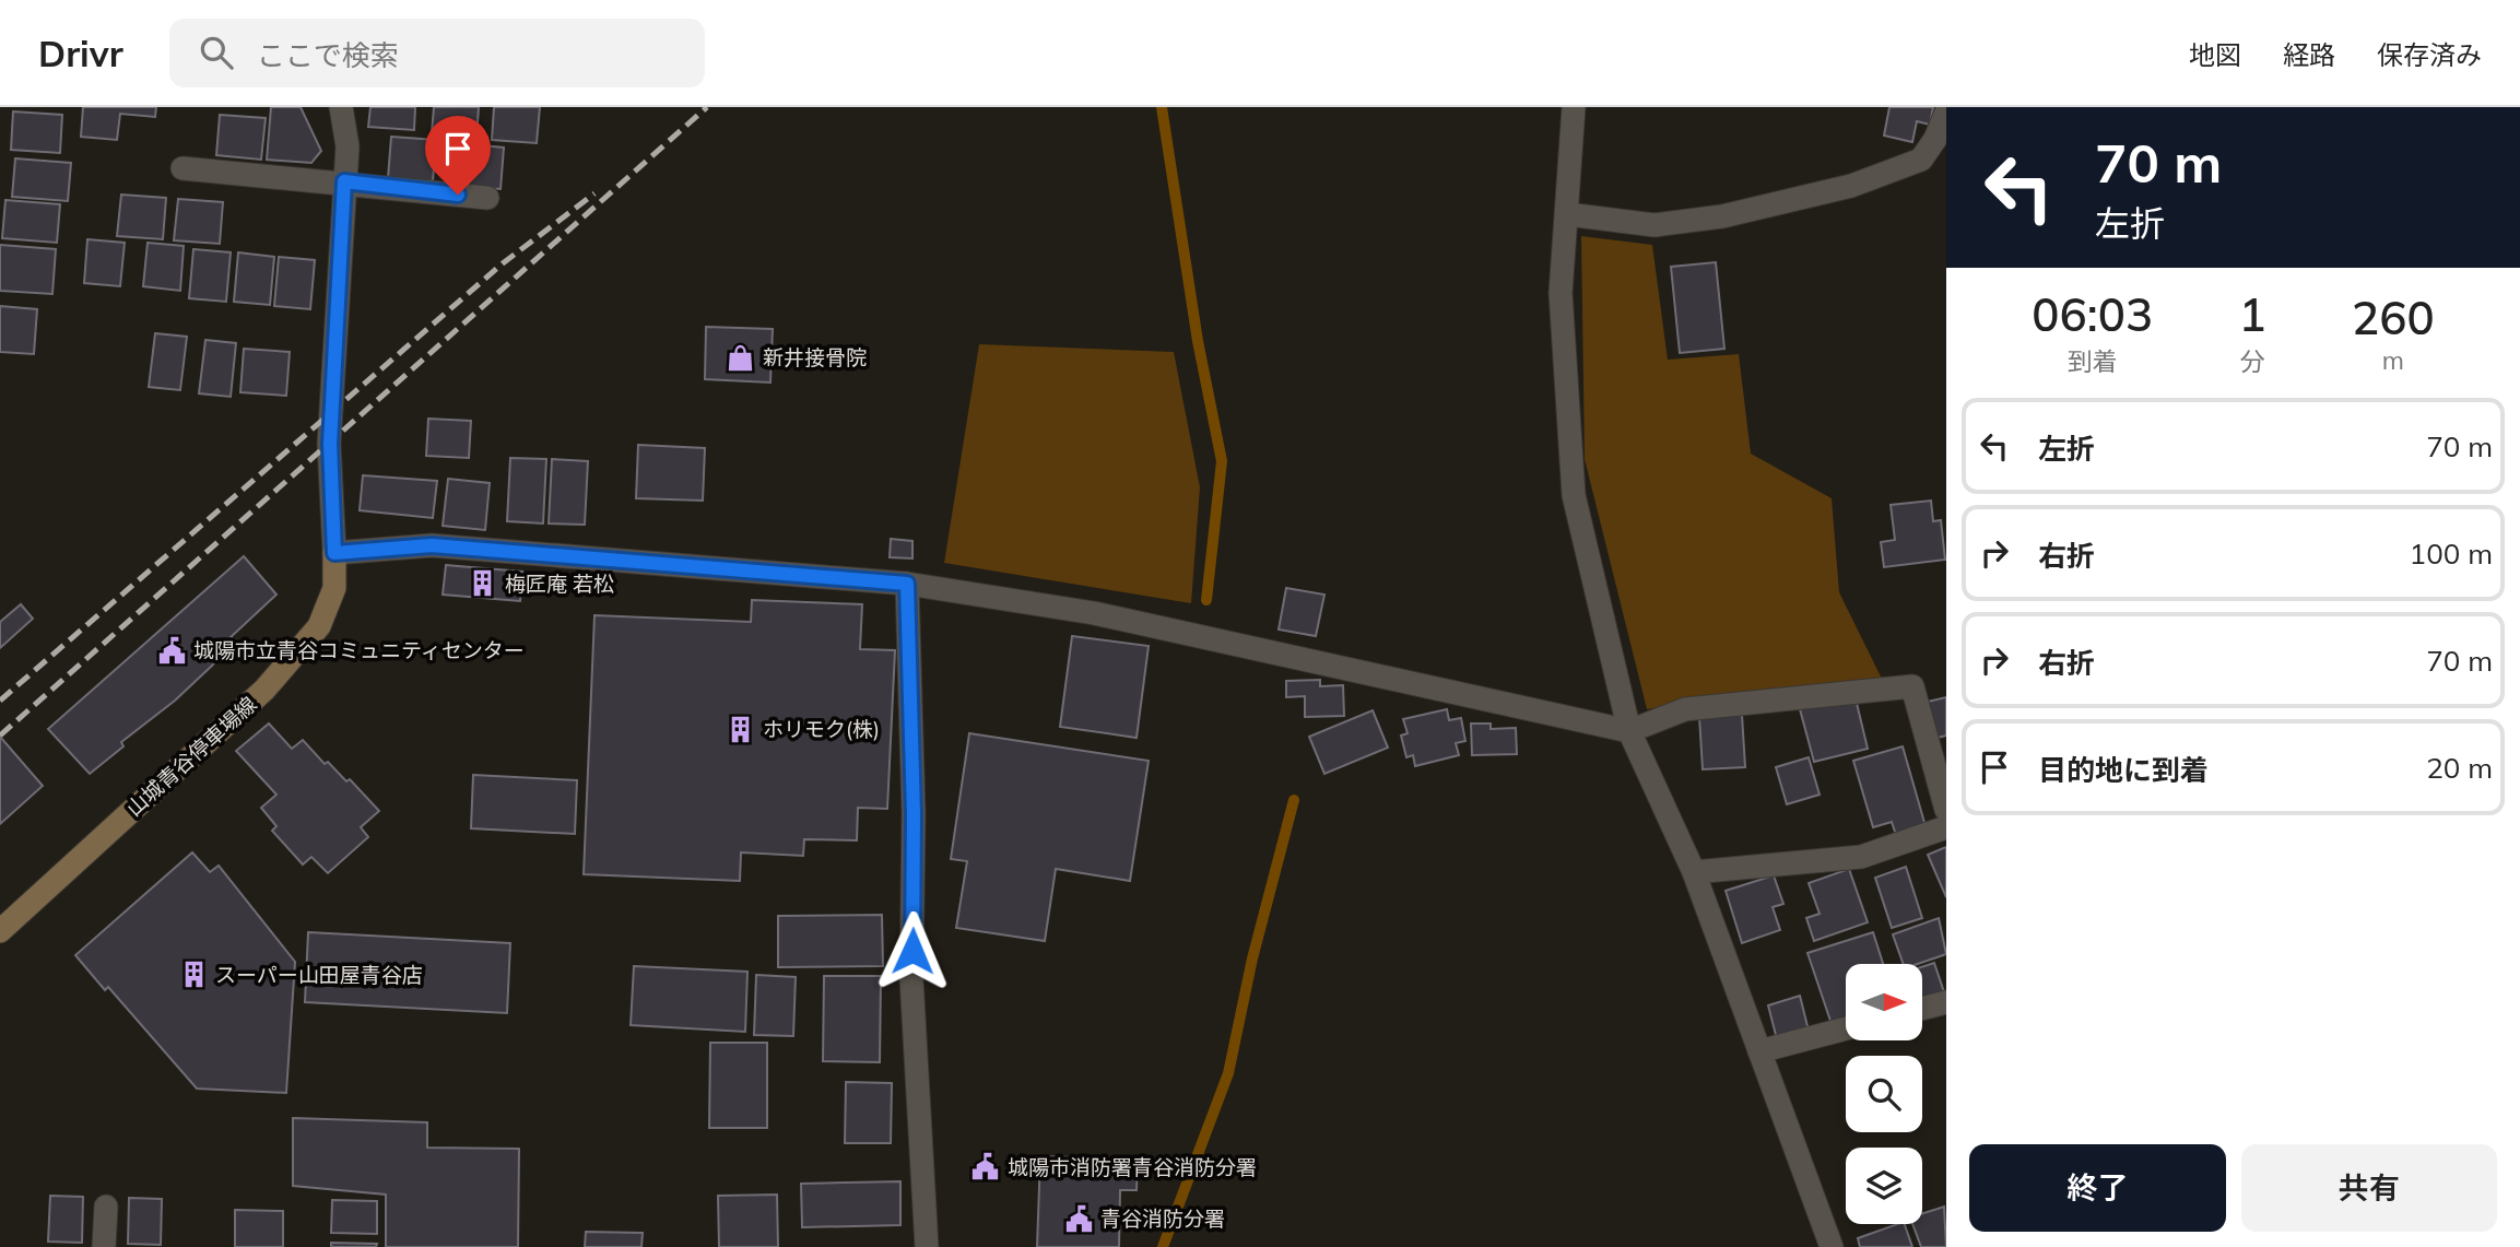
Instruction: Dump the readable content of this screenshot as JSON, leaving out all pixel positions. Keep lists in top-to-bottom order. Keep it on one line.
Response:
{"streets":{"main road":["山城青谷停車場線"]},"places":{"shop":["新井接骨院"],"building":["梅匠庵 若松","ホリモク(株)","スーパー山田屋青谷店"],"public building":["城陽市立青谷コミュニティセンター","城陽市消防署青谷消防分署","青谷消防分署"]},"north":"right","page":{"header":"Drivr","search":"ここで検索","nav":["地図","経路","保存済み"],"turn":["70 m","左折"],"eta":["06:03","到着","1","分","260","m"],"list":[{"name":"左折","value":"70 m"},{"name":"右折","value":"100 m"},{"name":"右折","value":"70 m"},{"name":"目的地に到着","value":"20 m"}],"buttons":["終了","共有"]}}
